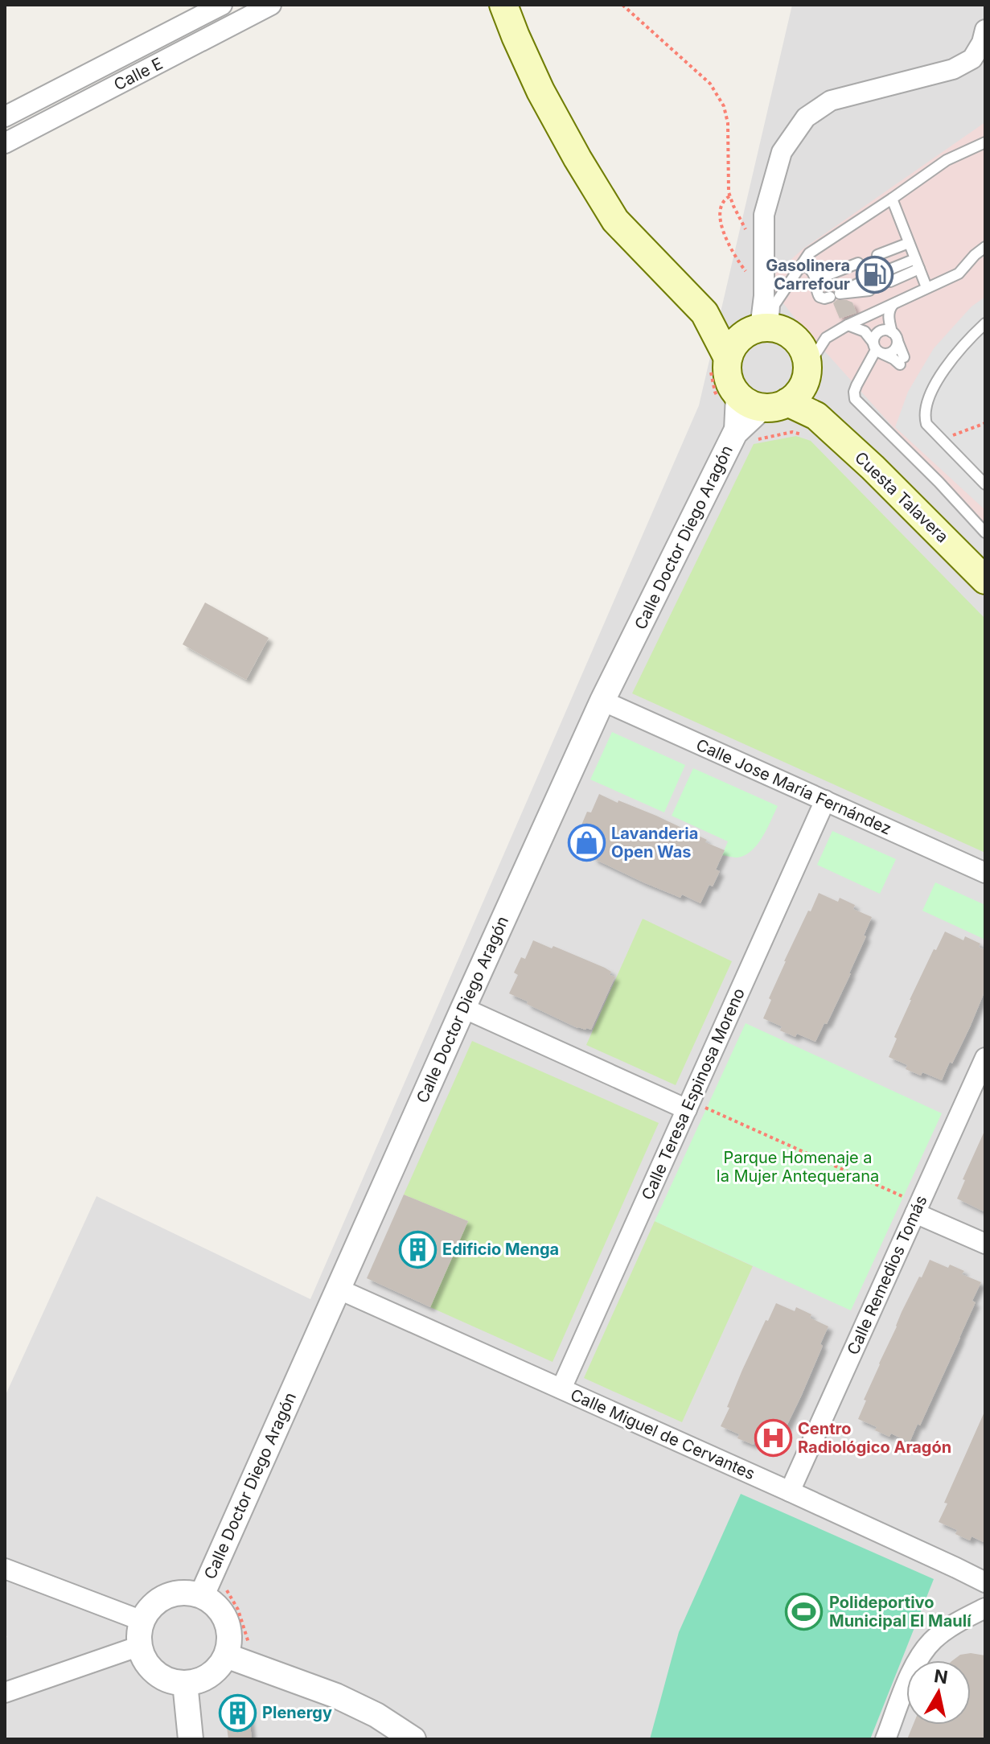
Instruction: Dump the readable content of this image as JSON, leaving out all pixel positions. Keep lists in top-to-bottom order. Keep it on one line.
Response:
{"streets":{"main road":["Cuesta Talavera"],"street":["Calle E","Calle Doctor Diego Aragón","Calle Jose María Fernández","Calle Teresa Espinosa Moreno","Calle Remedios Tomás","Calle Miguel de Cervantes"]},"crossings":[["Cuesta Talavera","Calle Doctor Diego Aragón"],["Calle Doctor Diego Aragón","Calle Jose María Fernández"],["Calle Doctor Diego Aragón","Calle Miguel de Cervantes"],["Calle Jose María Fernández","Calle Teresa Espinosa Moreno"],["Calle Teresa Espinosa Moreno","Calle Miguel de Cervantes"],["Calle Remedios Tomás","Calle Miguel de Cervantes"]],"parks":["Parque Homenaje a la Mujer Antequerana"],"places":{"fuel station":["Gasolinera Carrefour"],"shop":["Lavanderia Open Was"],"building":["Edificio Menga","Plenergy"],"hospital":["Centro Radiológico Aragón"],"sports":["Polideportivo Municipal El Maulí"]},"north":"top"}
